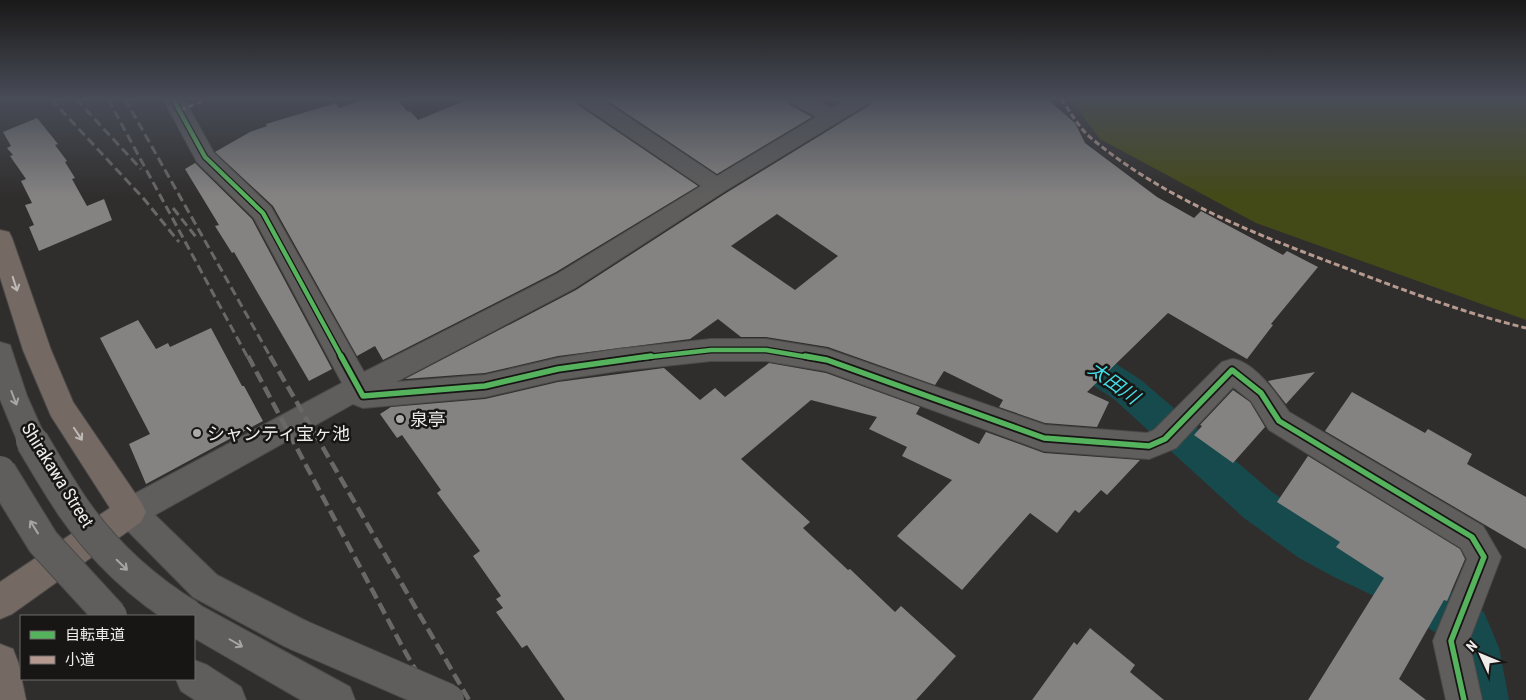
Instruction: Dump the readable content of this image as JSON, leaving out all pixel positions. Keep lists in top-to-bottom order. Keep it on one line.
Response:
{"streets":{"street":["Shirakawa Street"]},"water":["太田川"],"places":["泉亭","シャンティ宝ヶ池"],"legend":["自転車道","小道"],"north":"top left"}
